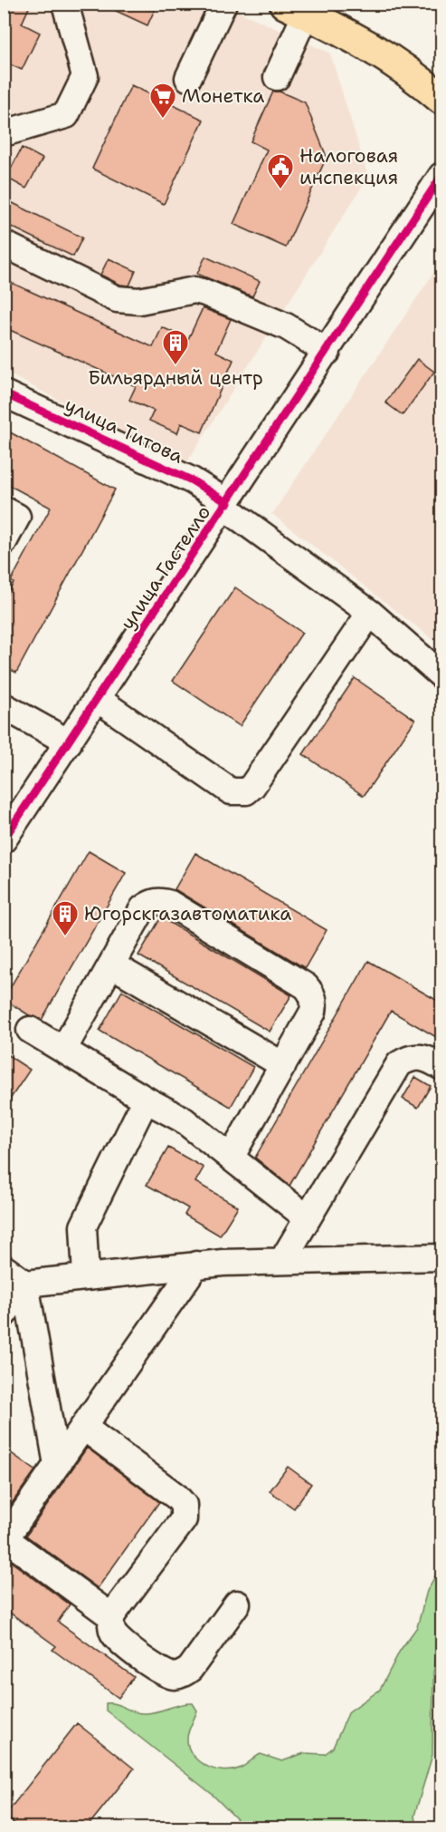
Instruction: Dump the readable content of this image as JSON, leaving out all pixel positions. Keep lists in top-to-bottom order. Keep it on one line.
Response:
{"streets":{"street":["улица Титова","улица Гастелло"]},"crossings":[["улица Титова","улица Гастелло"]],"places":{"supermarket":["Монетка"],"public building":["Налоговая инспекция"],"building":["Бильярдный центр","Югорскгазавтоматика"]}}
